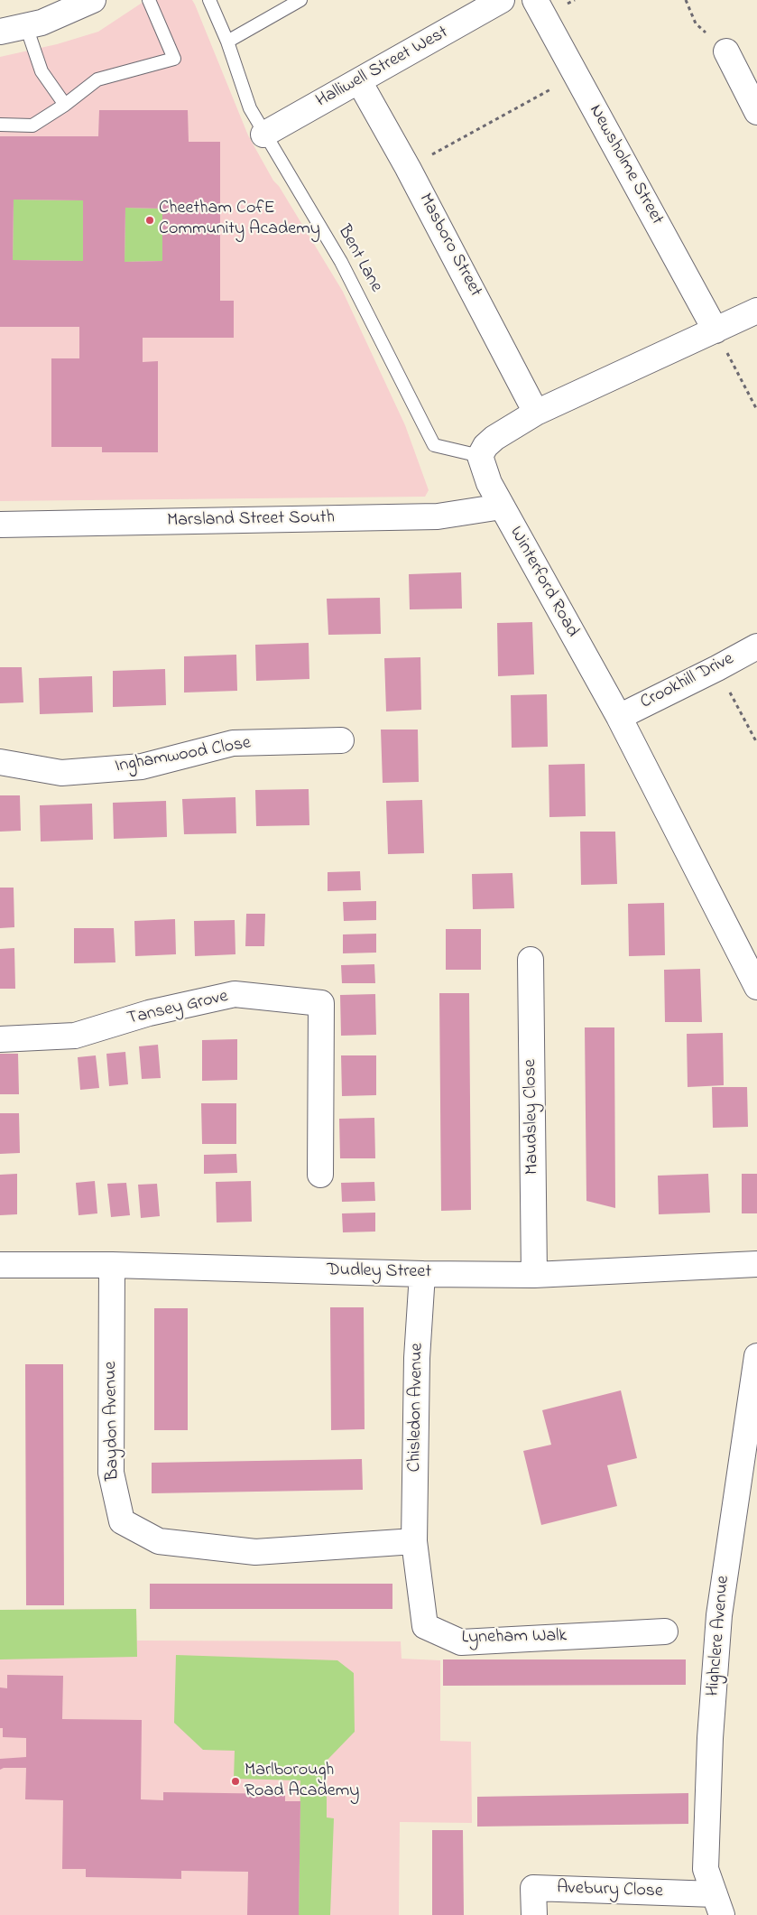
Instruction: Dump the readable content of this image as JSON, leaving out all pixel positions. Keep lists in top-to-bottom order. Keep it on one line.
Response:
{"streets":{"street":["Halliwell Street West","Newsholme Street","Masboro Street","Marsland Street South","Winterford Road","Crookhill Drive","Inghamwood Close","Tansey Grove","Maudsley Close","Dudley Street","Chisledon Avenue","Baydon Avenue","Highclere Avenue","Lyneham Walk","Avebury Close"],"lane":["Bent Lane"]},"crossings":[["Halliwell Street West","Masboro Street"],["Halliwell Street West","Bent Lane"],["Bent Lane","Winterford Road"],["Marsland Street South","Winterford Road"],["Winterford Road","Crookhill Drive"],["Maudsley Close","Dudley Street"],["Dudley Street","Chisledon Avenue"],["Dudley Street","Baydon Avenue"],["Chisledon Avenue","Baydon Avenue"],["Chisledon Avenue","Lyneham Walk"],["Baydon Avenue","Lyneham Walk"],["Highclere Avenue","Avebury Close"]],"places":["Cheetham CofE Community Academy","Marlborough Road Academy"]}
